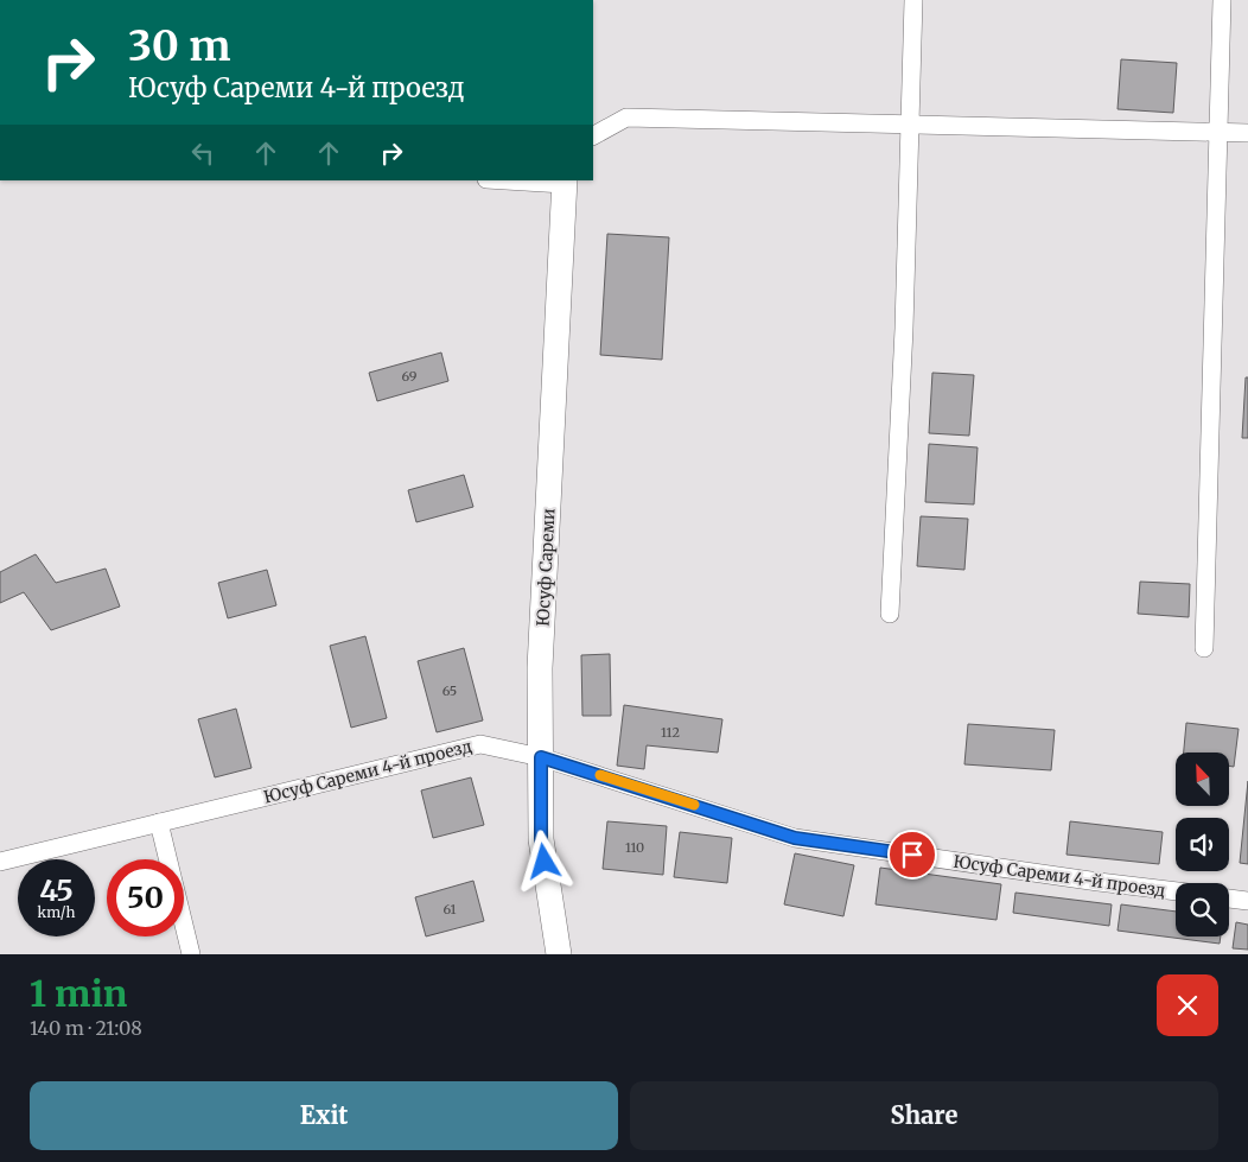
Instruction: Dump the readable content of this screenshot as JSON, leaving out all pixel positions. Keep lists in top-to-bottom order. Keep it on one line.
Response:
{"streets":{"main road":["Юсуф Сареми"],"street":["Юсуф Сареми 4-й проезд"]},"crossings":[["Юсуф Сареми","Юсуф Сареми 4-й проезд"]],"house_numbers":["69","65","112","110","61"],"north":"top left","page":{"turn":["30 m","Юсуф Сареми 4-й проезд"],"speed":"45 km/h","limit":"50","heading":["1 min","140 m · 21:08"],"buttons":["Exit","Share"]}}
